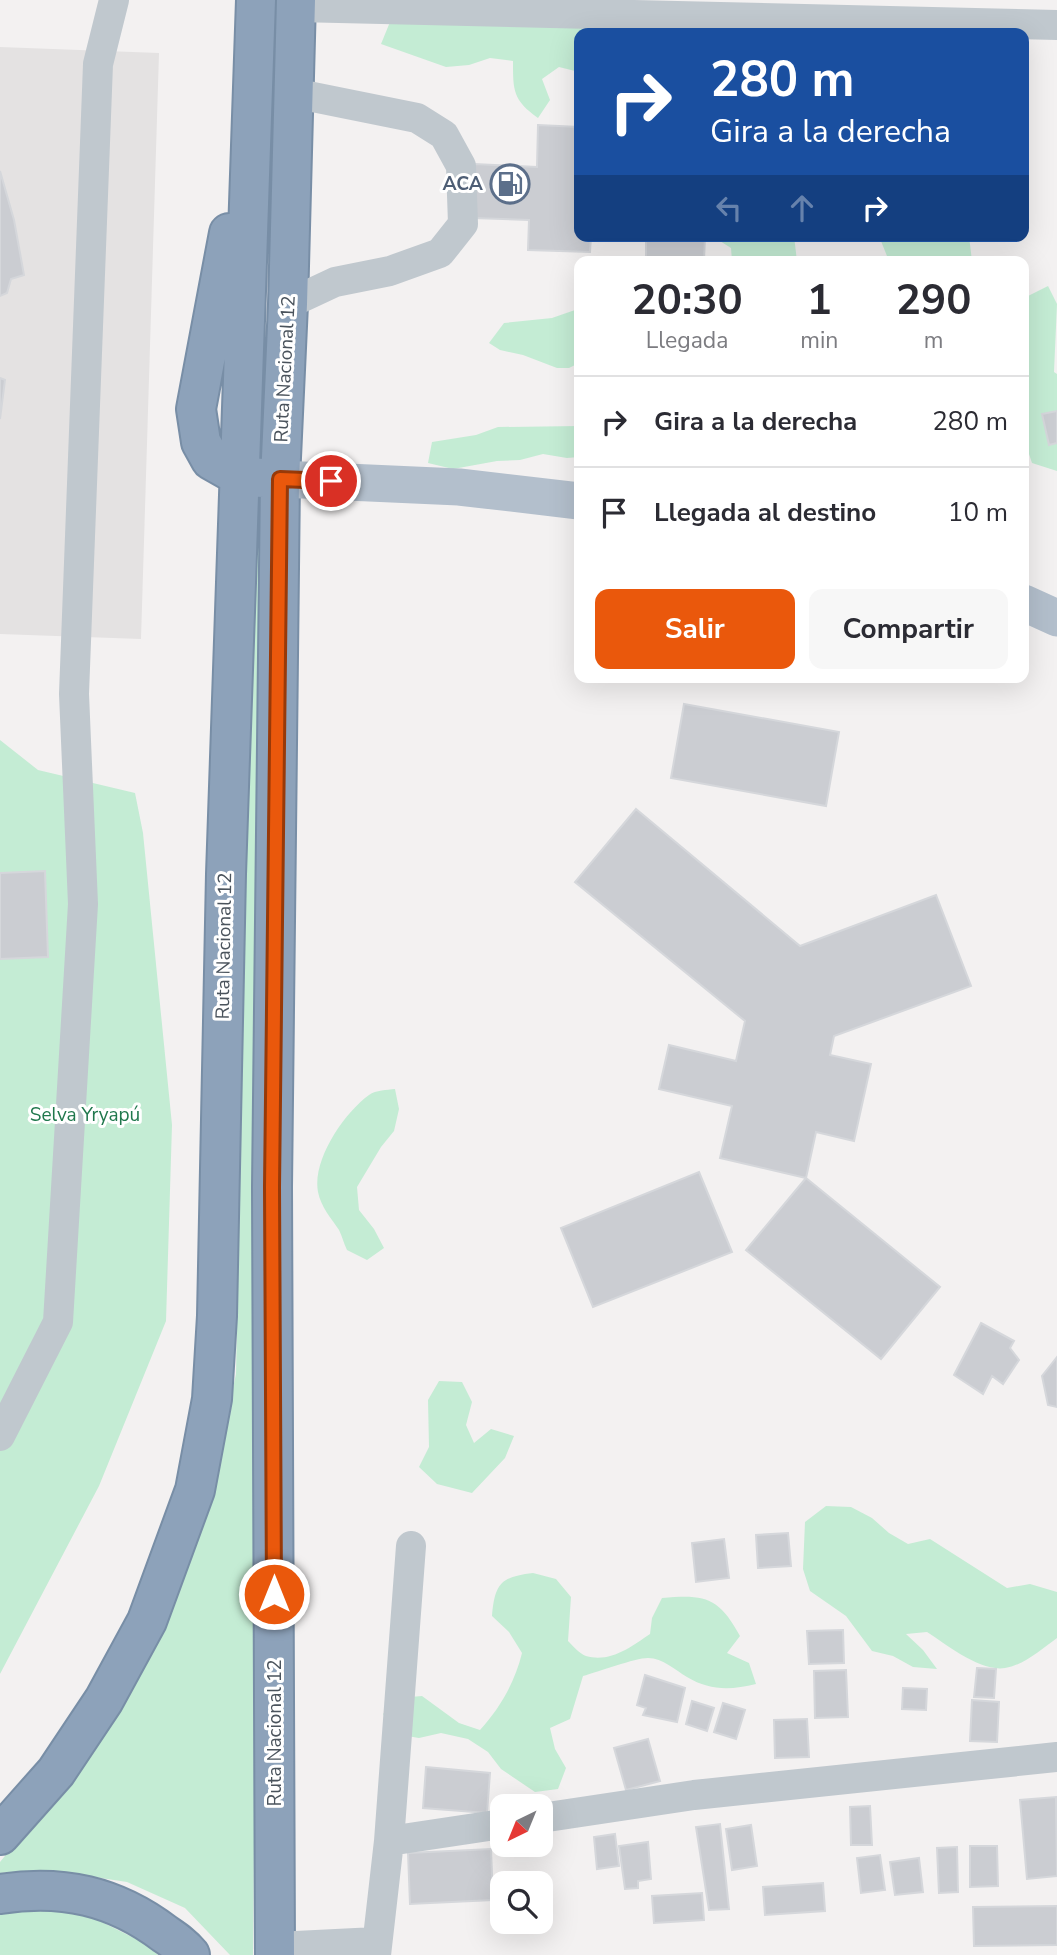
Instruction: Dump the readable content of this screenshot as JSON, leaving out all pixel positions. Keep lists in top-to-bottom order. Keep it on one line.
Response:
{"streets":{"highway":["Ruta Nacional 12"]},"parks":["Selva Yryapú"],"places":{"fuel station":["ACA"]},"north":"bottom left","page":{"turn":["280 m","Gira a la derecha"],"eta":["20:30","Llegada","1","min","290","m"],"list":[{"name":"Gira a la derecha","value":"280 m"},{"name":"Llegada al destino","value":"10 m"}],"buttons":["Salir","Compartir"]}}
